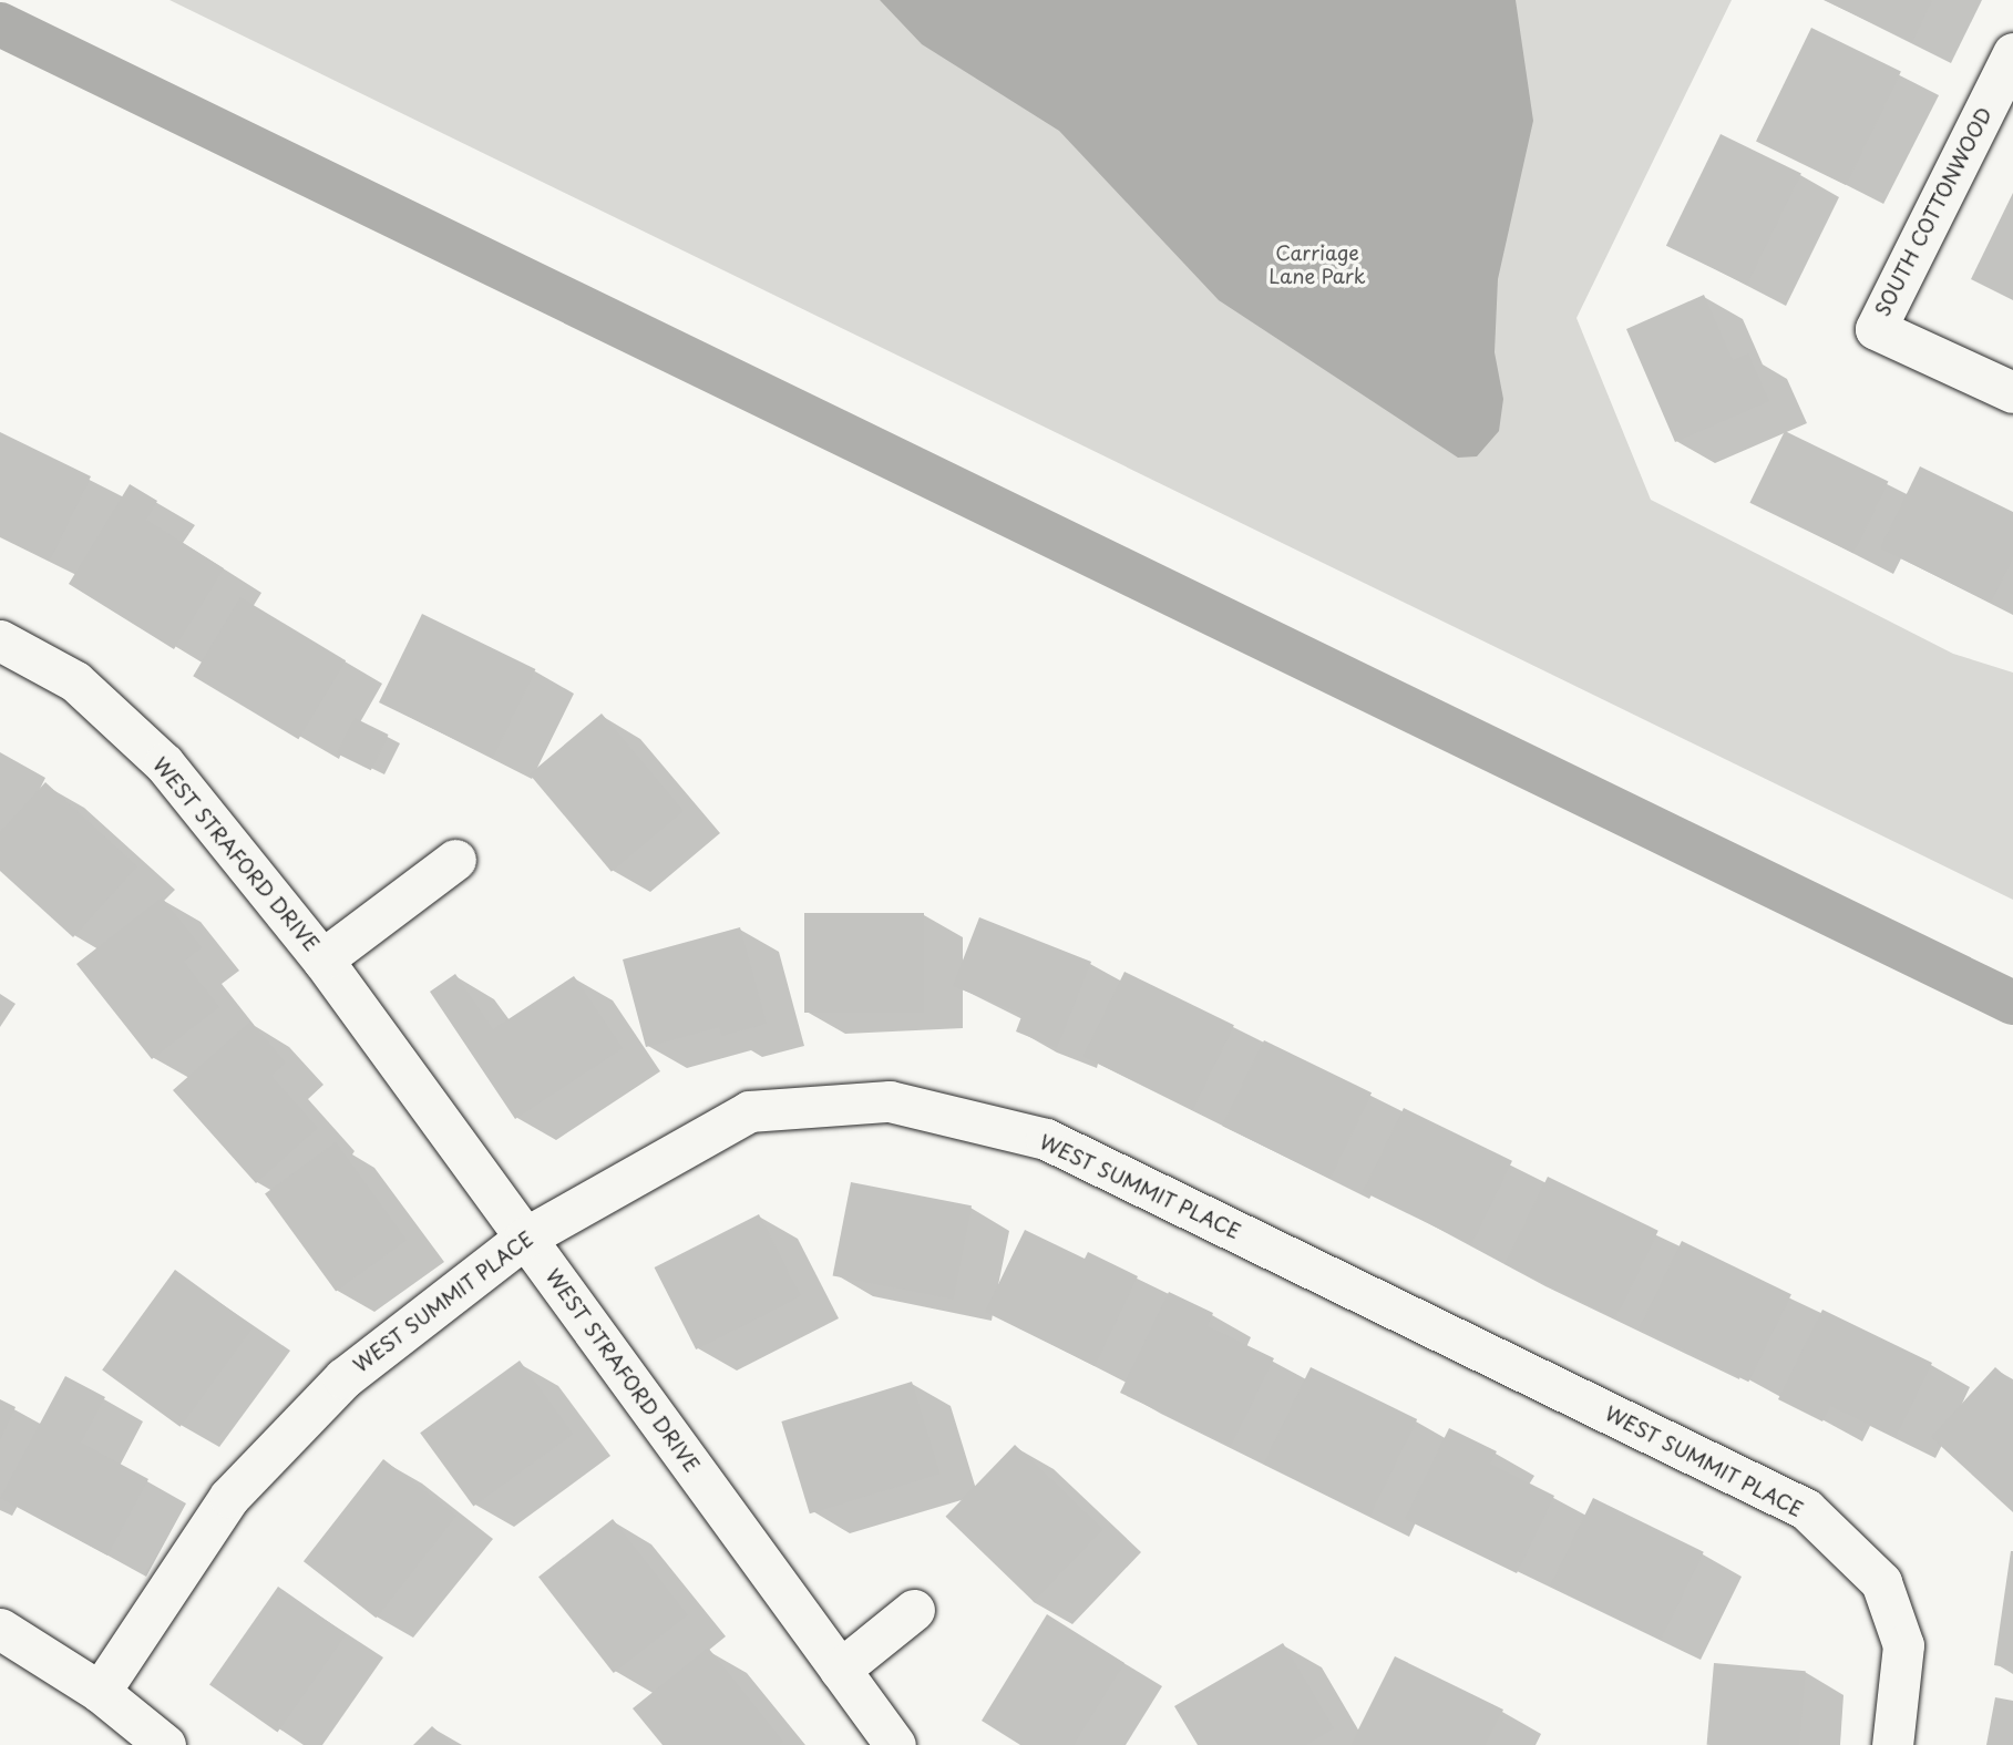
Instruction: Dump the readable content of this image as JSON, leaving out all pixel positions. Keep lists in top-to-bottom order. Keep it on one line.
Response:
{"streets":{"street":["SOUTH COTTONWOOD","WEST STRAFORD DRIVE","WEST SUMMIT PLACE"]},"crossings":[["WEST STRAFORD DRIVE","WEST SUMMIT PLACE"]],"parks":["Carriage Lane Park"]}
